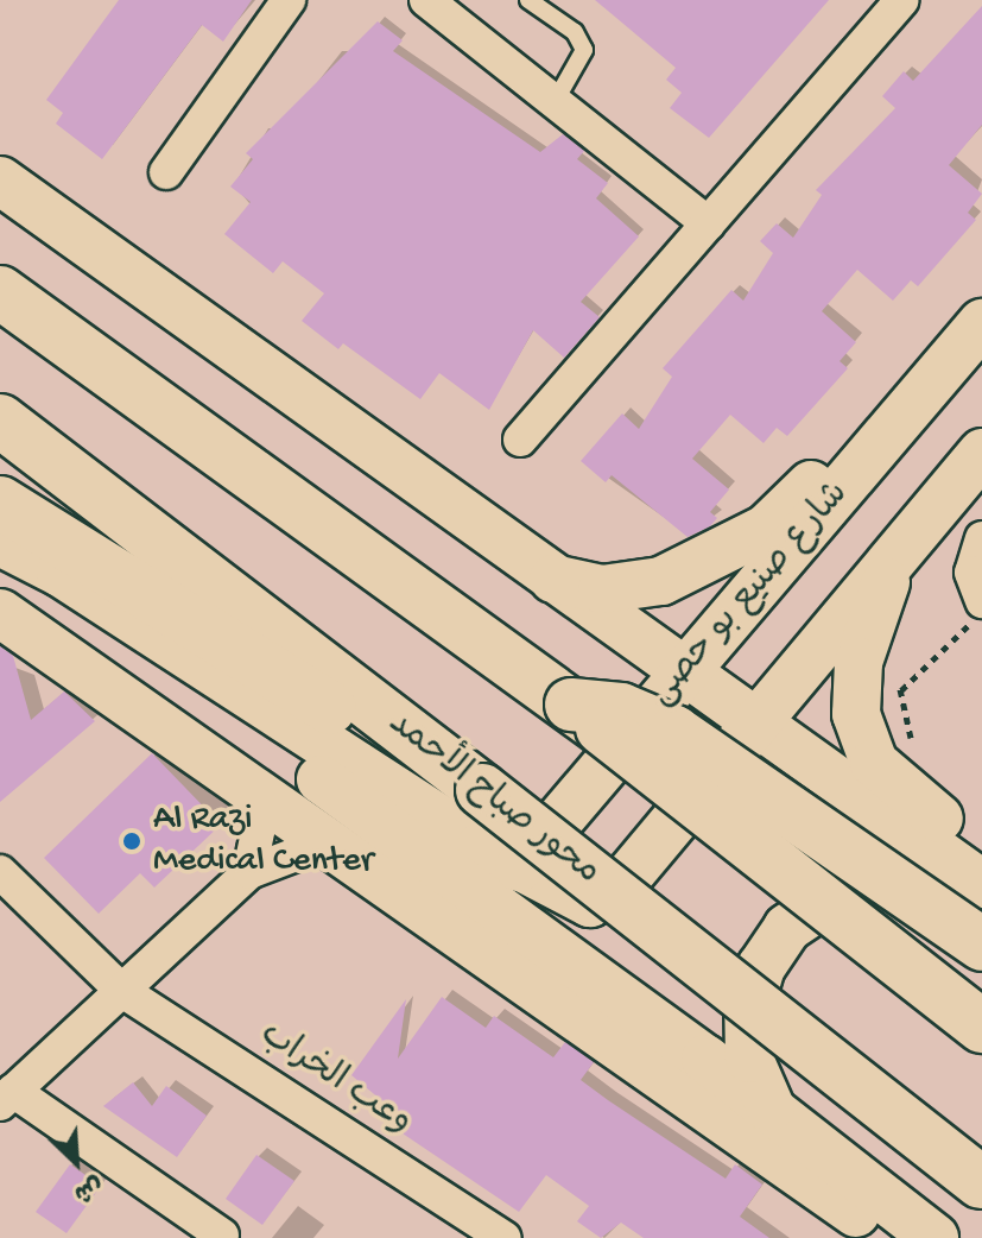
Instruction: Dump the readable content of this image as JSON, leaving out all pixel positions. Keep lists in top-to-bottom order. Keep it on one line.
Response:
{"streets":{"highway":["محور صباح الأحمد"],"street":["شارع صنيع بو حصى","وعب الخراب"]},"places":["Al Razi Medical Center"],"north":"bottom right"}
